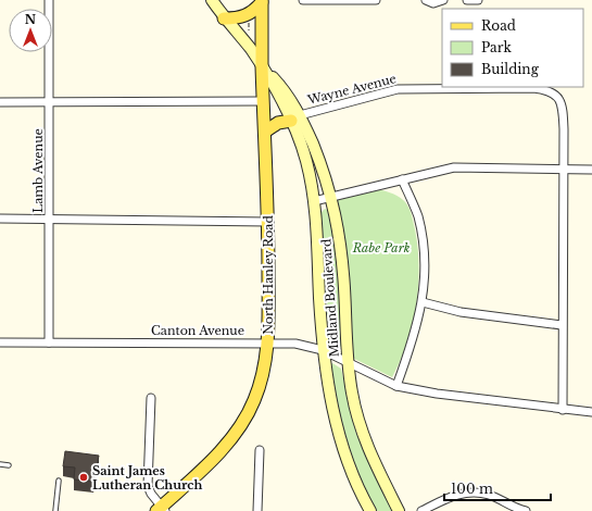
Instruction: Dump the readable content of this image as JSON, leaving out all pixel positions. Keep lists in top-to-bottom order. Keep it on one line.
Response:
{"streets":{"main road":["North Hanley Road","Midland Boulevard"],"street":["Wayne Avenue","Lamb Avenue","Canton Avenue"]},"crossings":[["Wayne Avenue","Midland Boulevard"],["Wayne Avenue","Canton Avenue"],["Lamb Avenue","Canton Avenue"],["North Hanley Road","Midland Boulevard"],["North Hanley Road","Canton Avenue"],["Midland Boulevard","Canton Avenue"]],"parks":["Rabe Park"],"places":["Saint James Lutheran Church"],"legend":["Road","Park","Building"],"scale_bar":"100 m","north":"top"}
